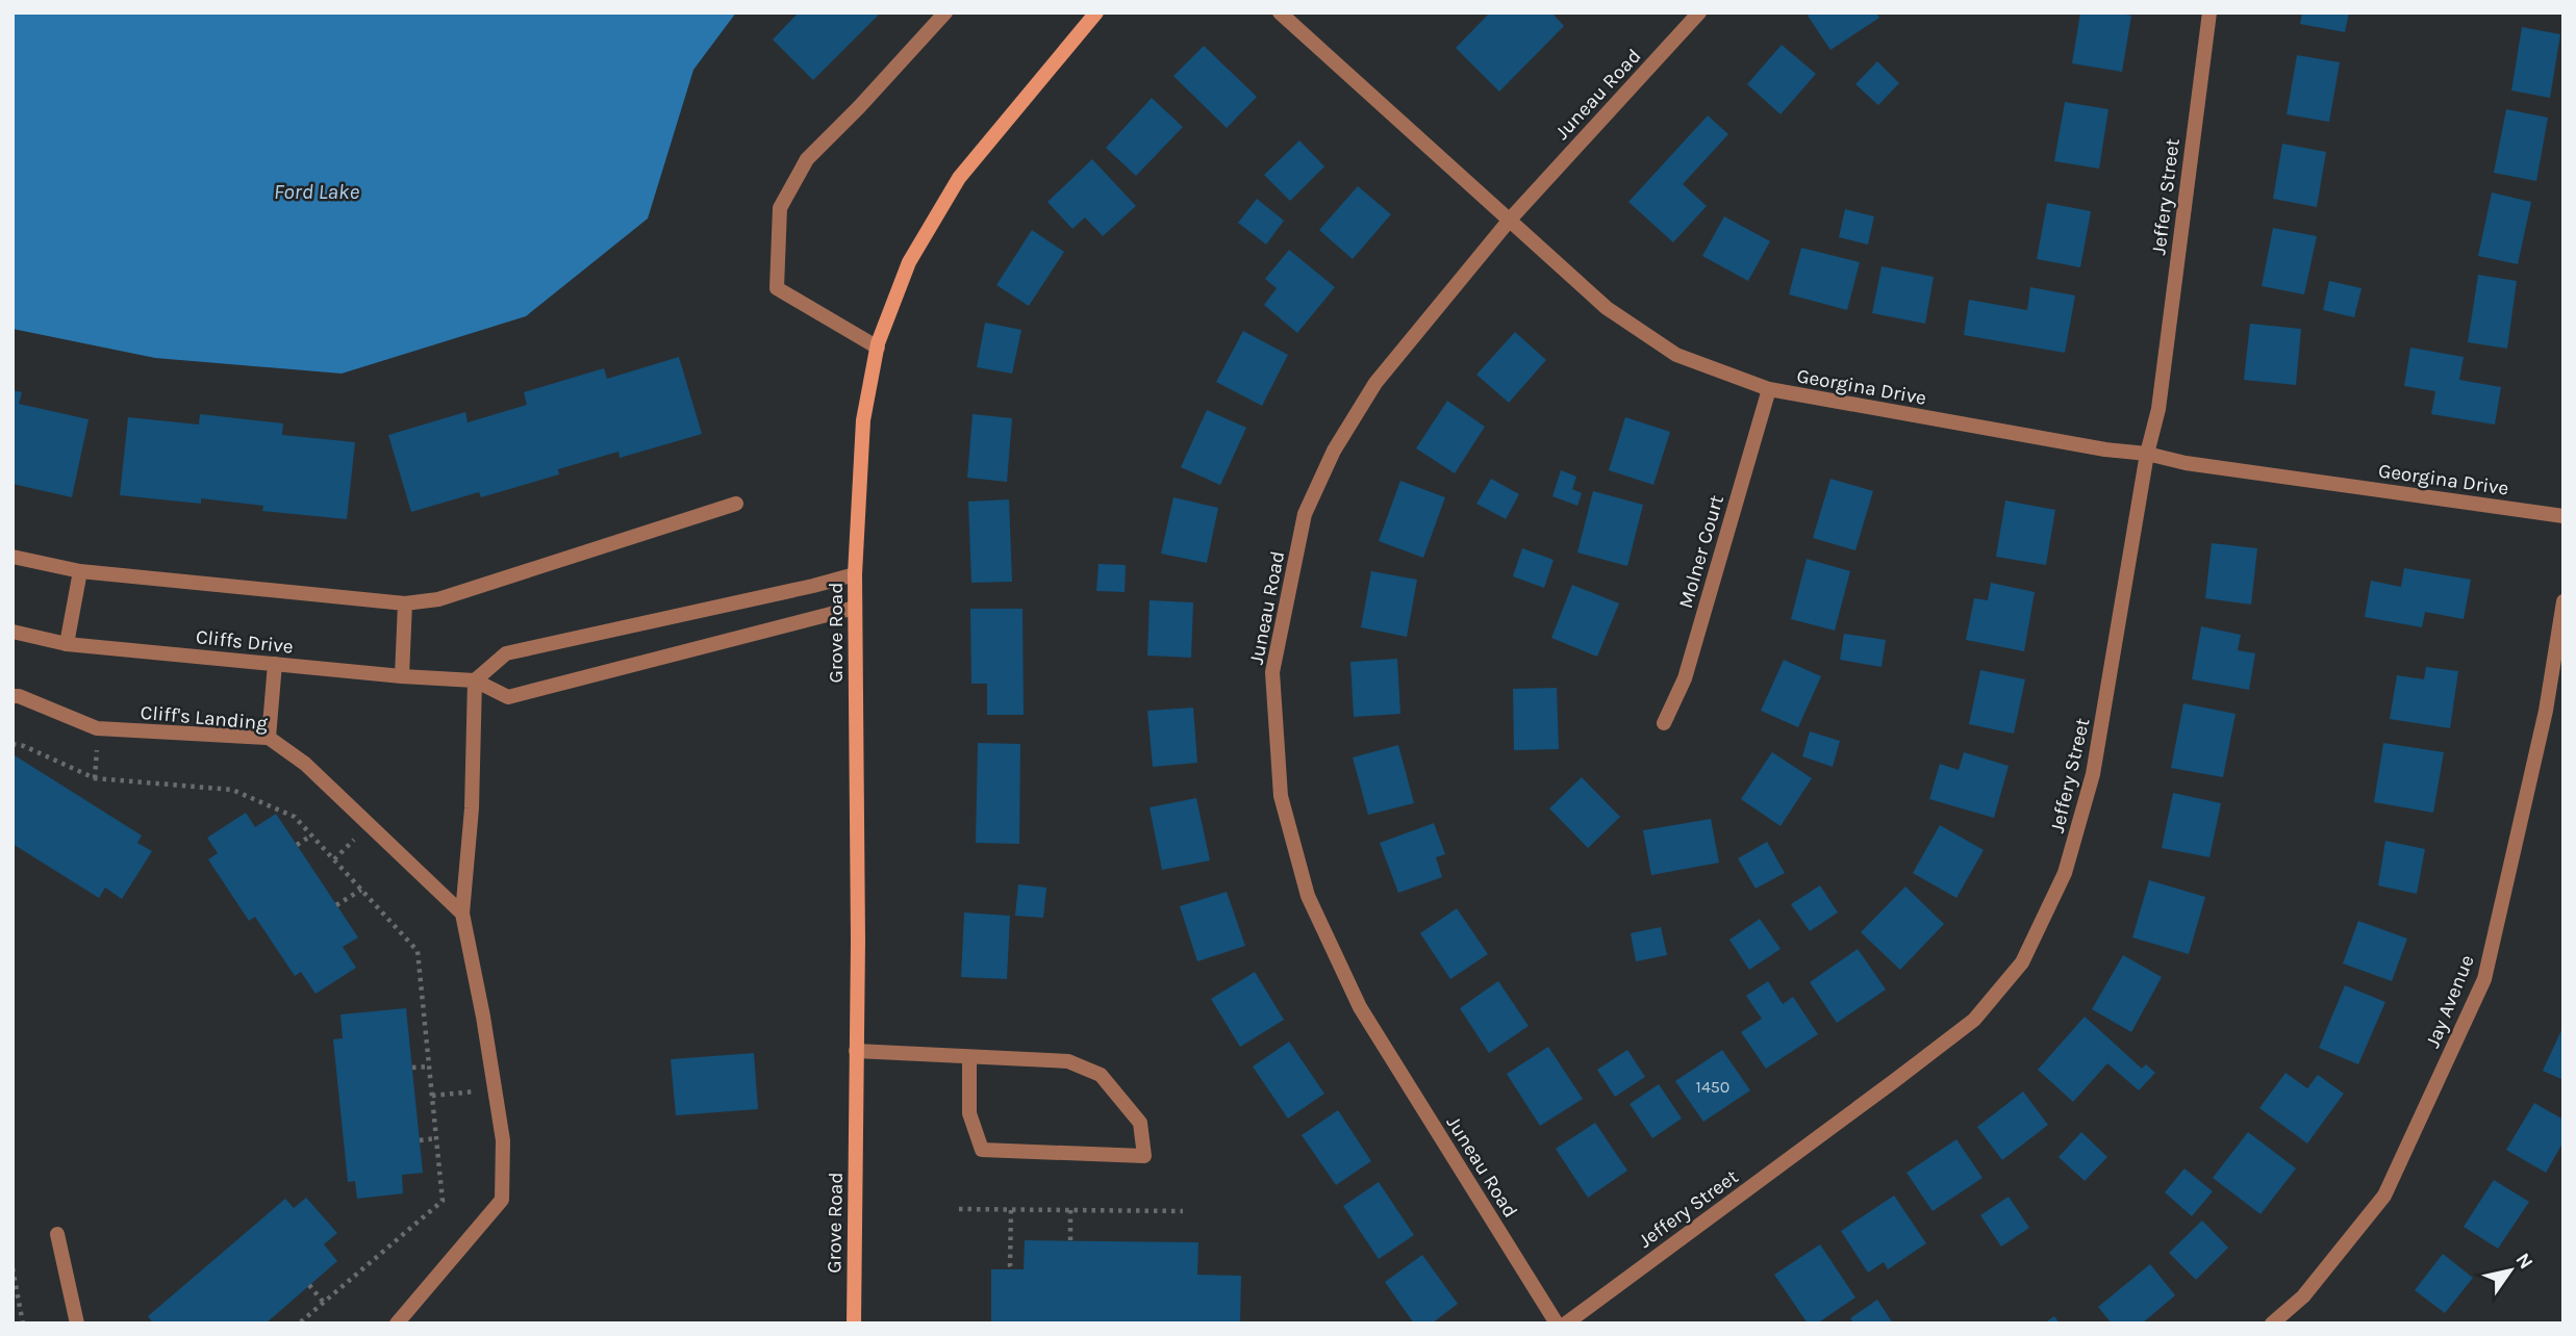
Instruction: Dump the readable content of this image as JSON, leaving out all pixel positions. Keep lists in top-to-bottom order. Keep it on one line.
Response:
{"streets":{"main road":["Grove Road"],"street":["Juneau Road","Jeffery Street","Georgina Drive","Molner Court","Cliffs Drive","Cliff's Landing","Jay Avenue"]},"crossings":[["Juneau Road","Georgina Drive"],["Jeffery Street","Georgina Drive"],["Georgina Drive","Molner Court"],["Grove Road","Cliffs Drive"]],"water":["Ford Lake"],"house_numbers":["1450"],"north":"top right"}
